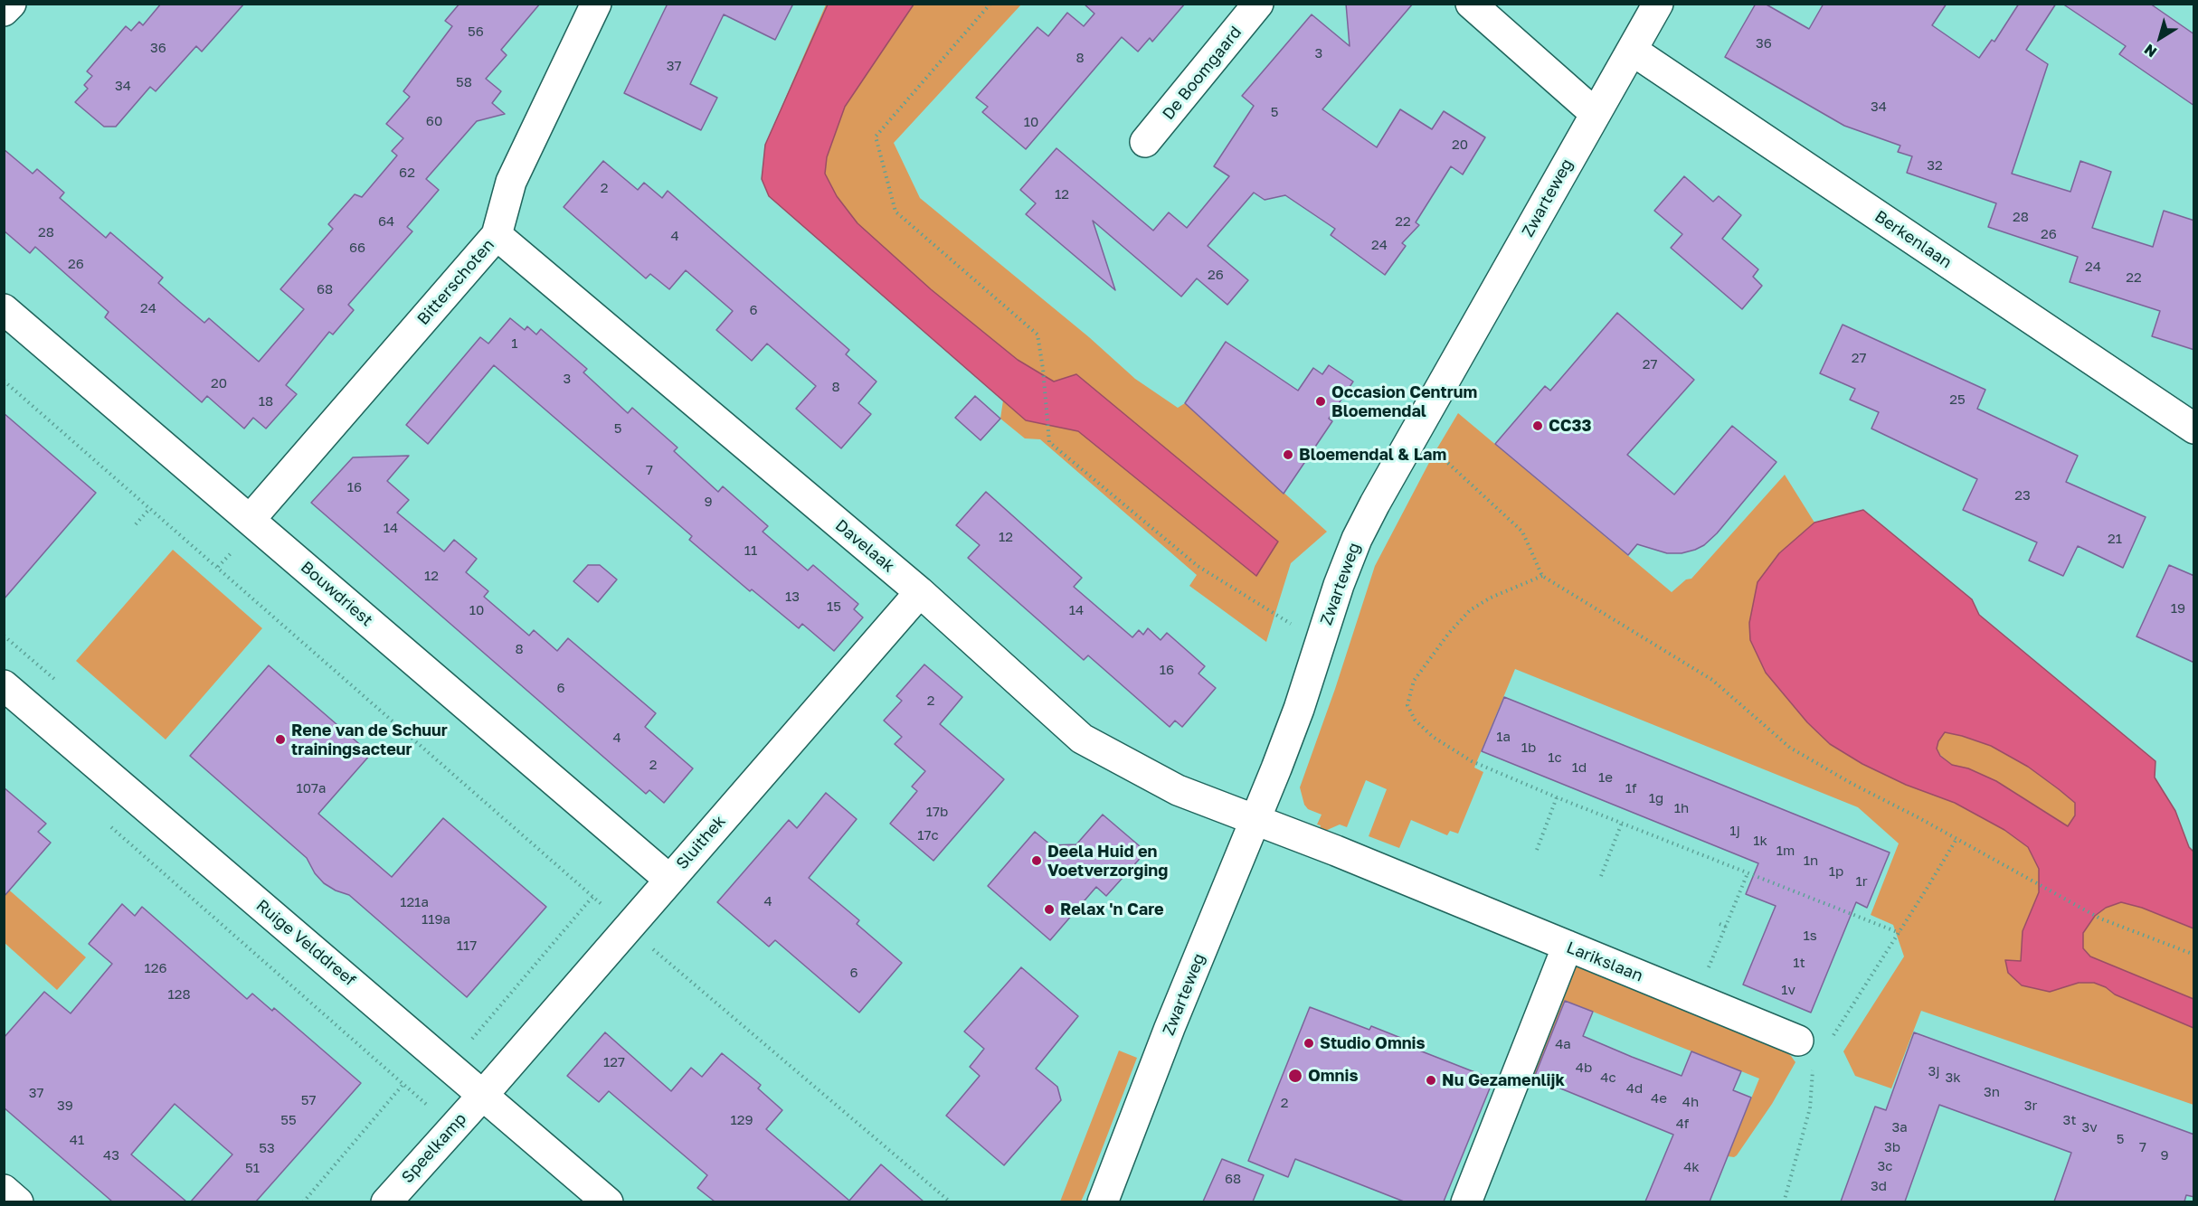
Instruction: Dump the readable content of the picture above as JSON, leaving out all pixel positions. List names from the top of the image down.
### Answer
{
  "streets": {
    "street": [
      "De Boomgaard",
      "Zwarteweg",
      "Berkenlaan",
      "Bitterschoten",
      "Davelaak",
      "Bouwdriest",
      "Sluithek",
      "Ruige Velddreef",
      "Larikslaan",
      "Speelkamp"
    ]
  },
  "crossings": [
    ["Zwarteweg", "Berkenlaan"],
    ["Zwarteweg", "Davelaak"],
    ["Zwarteweg", "Larikslaan"],
    ["Bitterschoten", "Davelaak"],
    ["Bitterschoten", "Bouwdriest"],
    ["Davelaak", "Sluithek"],
    ["Davelaak", "Larikslaan"],
    ["Bouwdriest", "Sluithek"],
    ["Sluithek", "Ruige Velddreef"],
    ["Sluithek", "Speelkamp"],
    ["Ruige Velddreef", "Speelkamp"]
  ],
  "places": [
    "Occasion Centrum Bloemendal",
    "CC33",
    "Bloemendal & Lam",
    "Rene van de Schuur trainingsacteur",
    "Deela Huid en Voetverzorging",
    "Relax 'n Care",
    "Studio Omnis",
    "Omnis",
    "Nu Gezamenlijk"
  ],
  "house_numbers": [
    "56",
    "36",
    "36",
    "3",
    "8",
    "37",
    "58",
    "34",
    "34",
    "5",
    "60",
    "10",
    "20",
    "32",
    "62",
    "2",
    "12",
    "28",
    "64",
    "22",
    "28",
    "26",
    "4",
    "24",
    "66",
    "26",
    "24",
    "26",
    "22",
    "68",
    "24",
    "6",
    "1",
    "27",
    "27",
    "3",
    "20",
    "8",
    "25",
    "18",
    "5",
    "7",
    "16",
    "23",
    "9",
    "14",
    "12",
    "21",
    "11",
    "12",
    "13",
    "15",
    "19",
    "10",
    "14",
    "8",
    "16",
    "6",
    "2",
    "1a",
    "4",
    "1b",
    "1c",
    "2",
    "1d",
    "1e",
    "107a",
    "1f",
    "1g",
    "1h",
    "17b",
    "1j",
    "17c",
    "1k",
    "1m",
    "1n",
    "1p",
    "1r",
    "4",
    "121a",
    "119a",
    "1s",
    "117",
    "1t",
    "126",
    "6",
    "1v",
    "128",
    "4a",
    "127",
    "4b",
    "3j",
    "4c",
    "3k",
    "4d",
    "3n",
    "37",
    "4e",
    "57",
    "4h",
    "2",
    "39",
    "3r",
    "55",
    "129",
    "3t",
    "4f",
    "3a",
    "3v",
    "5",
    "41",
    "3b",
    "7",
    "53",
    "43",
    "9",
    "3c",
    "4k",
    "51",
    "68",
    "3d"
  ],
  "north": "bottom left"
}
